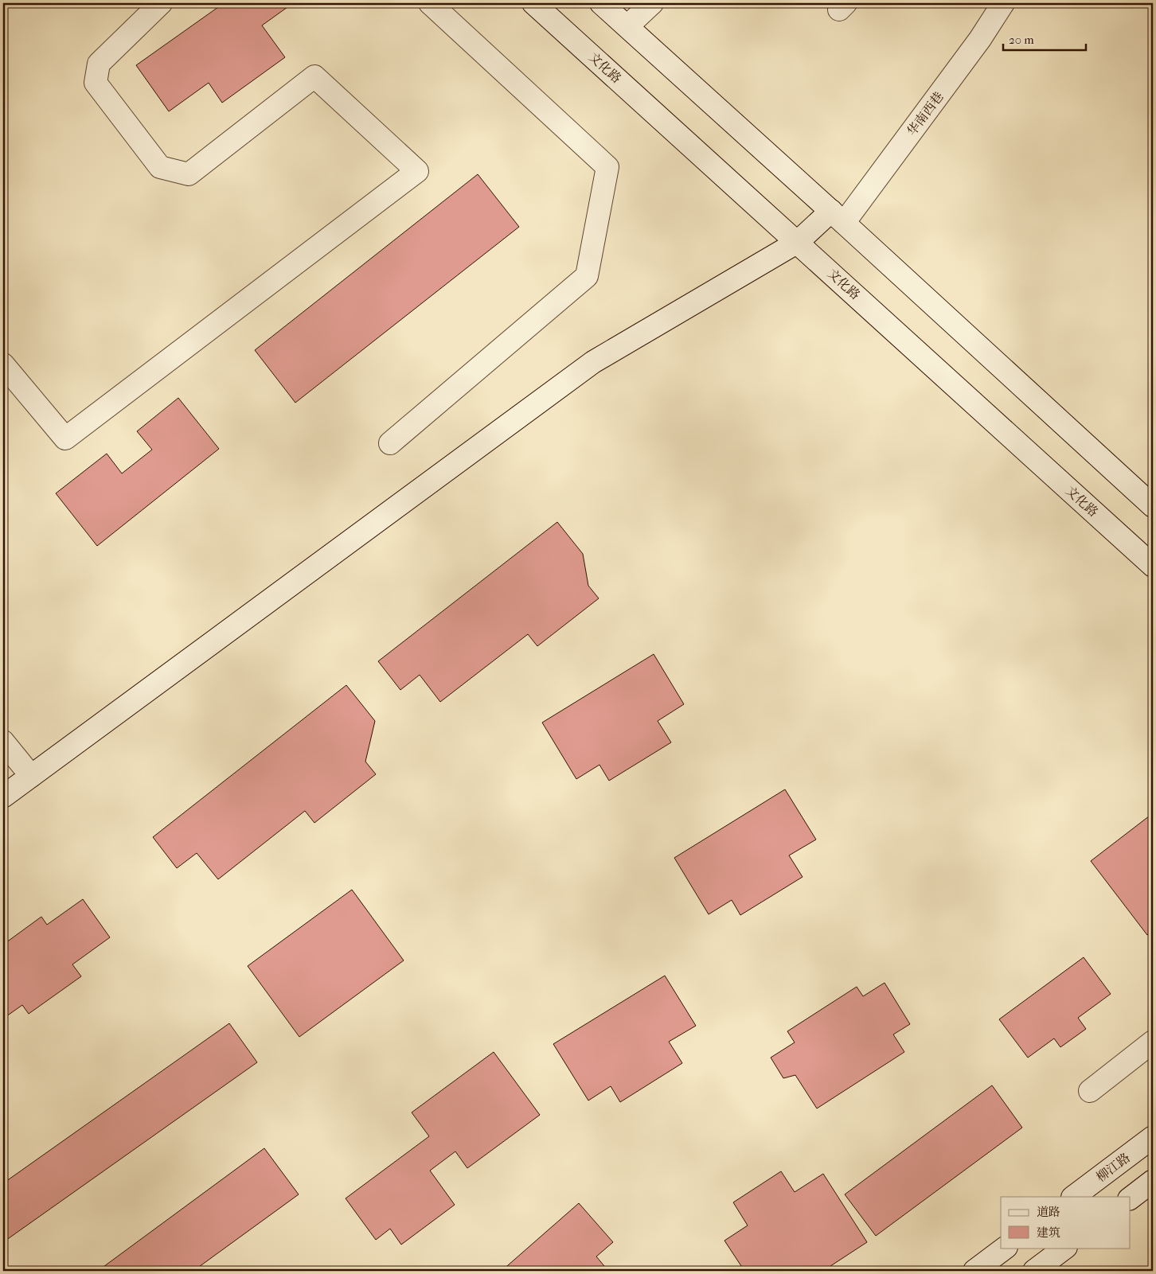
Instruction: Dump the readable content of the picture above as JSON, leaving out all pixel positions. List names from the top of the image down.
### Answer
{
  "streets": {
    "street": ["文化路", "华南西巷", "柳江路"]
  },
  "crossings": [
    ["文化路", "华南西巷"]
  ],
  "legend": ["道路", "建筑"],
  "scale_bar": "20 m"
}
